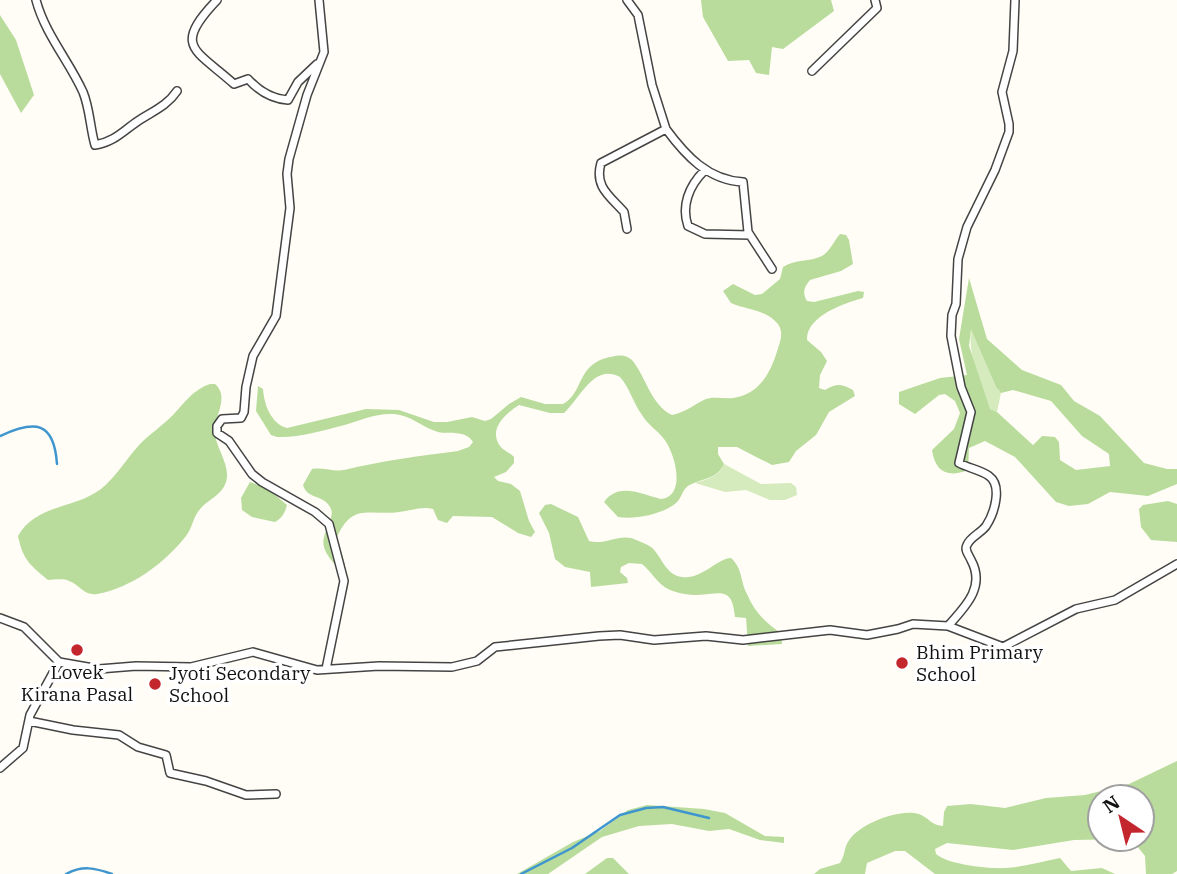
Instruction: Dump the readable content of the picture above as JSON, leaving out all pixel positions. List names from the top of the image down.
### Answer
{
  "places": ["Lovek Kirana Pasal", "Bhim Primary School", "Jyoti Secondary School"],
  "north": "top left"
}
